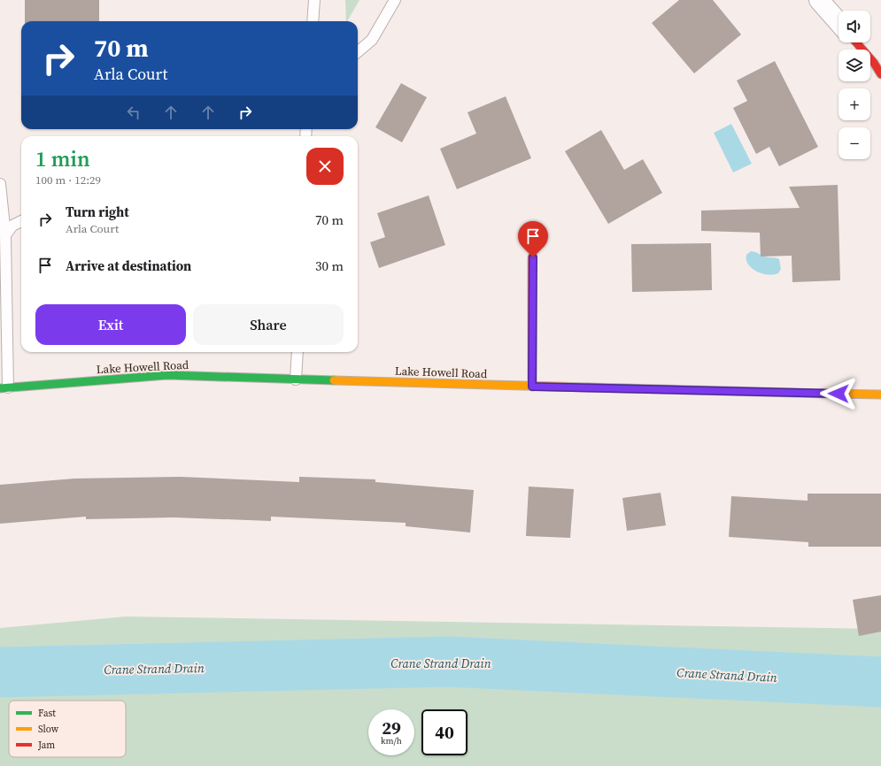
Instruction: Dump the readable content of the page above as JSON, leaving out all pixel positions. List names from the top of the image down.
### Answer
{
  "streets": {
    "street": ["Lake Howell Road"]
  },
  "water": ["Crane Strand Drain"],
  "legend": ["Fast", "Slow", "Jam"],
  "page": {
    "map_buttons": ["+", "−"],
    "turn": ["70 m", "Arla Court"],
    "heading": ["1 min", "100 m · 12:29"],
    "list": [
      {
        "name": "Turn right",
        "note": "Arla Court",
        "value": "70 m"
      },
      {
        "name": "Arrive at destination",
        "value": "30 m"
      }
    ],
    "buttons": ["Exit", "Share"],
    "speed": "29 km/h",
    "limit": "40"
  }
}
